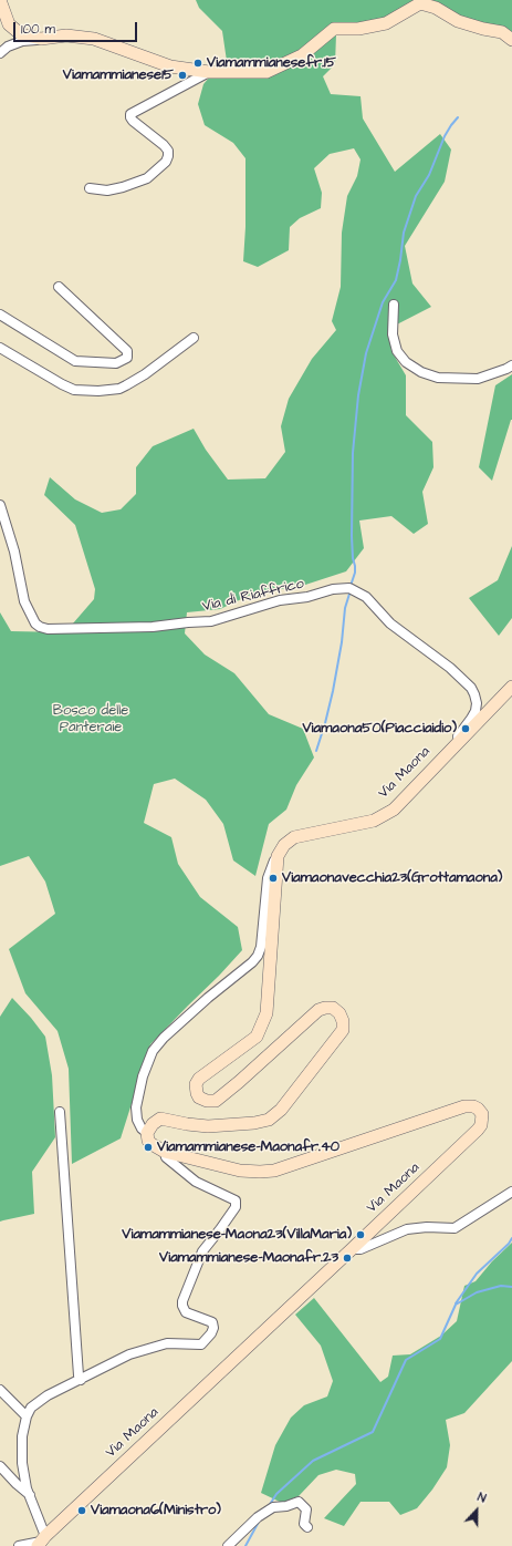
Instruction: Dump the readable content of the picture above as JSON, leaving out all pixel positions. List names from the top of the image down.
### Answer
{
  "streets": {
    "main road": ["Via Maona"],
    "street": ["Via di Riaffrico"]
  },
  "crossings": [
    ["Via di Riaffrico", "Via Maona"]
  ],
  "parks": ["Bosco delle Panteraie"],
  "places": [
    "Viamammianesefr.15",
    "Viamammianese15",
    "Viamaona50(Piacciaidio)",
    "Viamaonavecchia23(Grottamaona)",
    "Viamammianese-Maonafr.40",
    "Viamammianese-Maona23(VillaMaria)",
    "Viamammianese-Maonafr.23",
    "Viamaona6(Ministro)"
  ],
  "scale_bar": "100 m",
  "north": "top"
}
